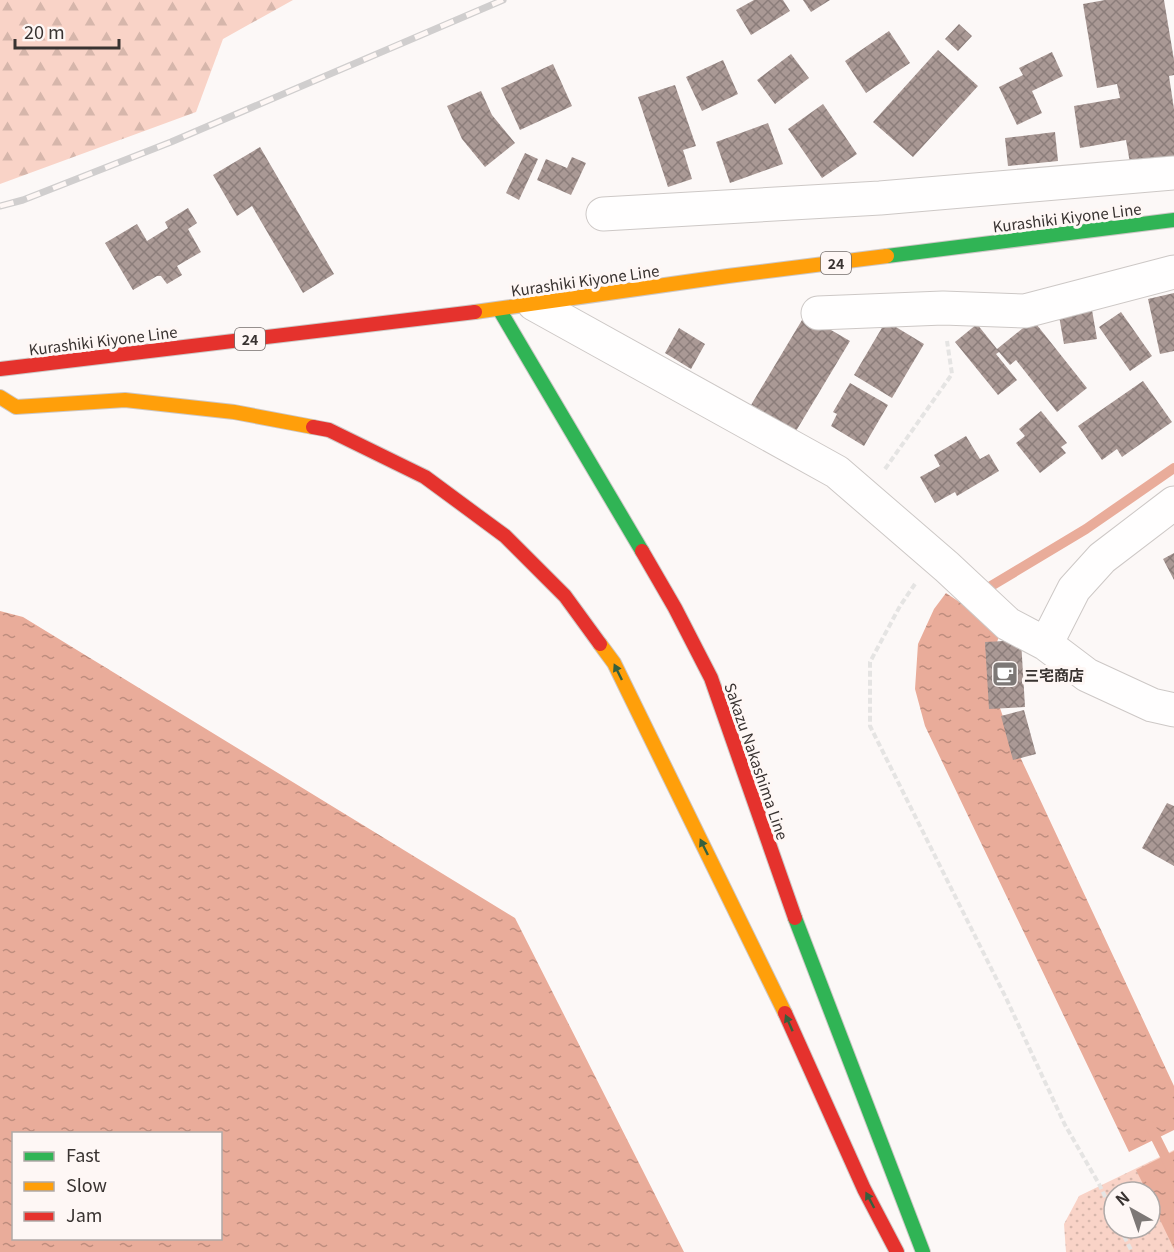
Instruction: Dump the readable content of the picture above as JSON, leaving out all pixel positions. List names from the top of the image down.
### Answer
{
  "streets": {
    "main road": ["Kurashiki Kiyone Line", "24", "Sakazu Nakashima Line"]
  },
  "crossings": [
    ["Kurashiki Kiyone Line", "Sakazu Nakashima Line"]
  ],
  "places": {
    "cafe": ["三宅商店"]
  },
  "legend": ["Fast", "Slow", "Jam"],
  "scale_bar": "20 m",
  "north": "top left"
}
